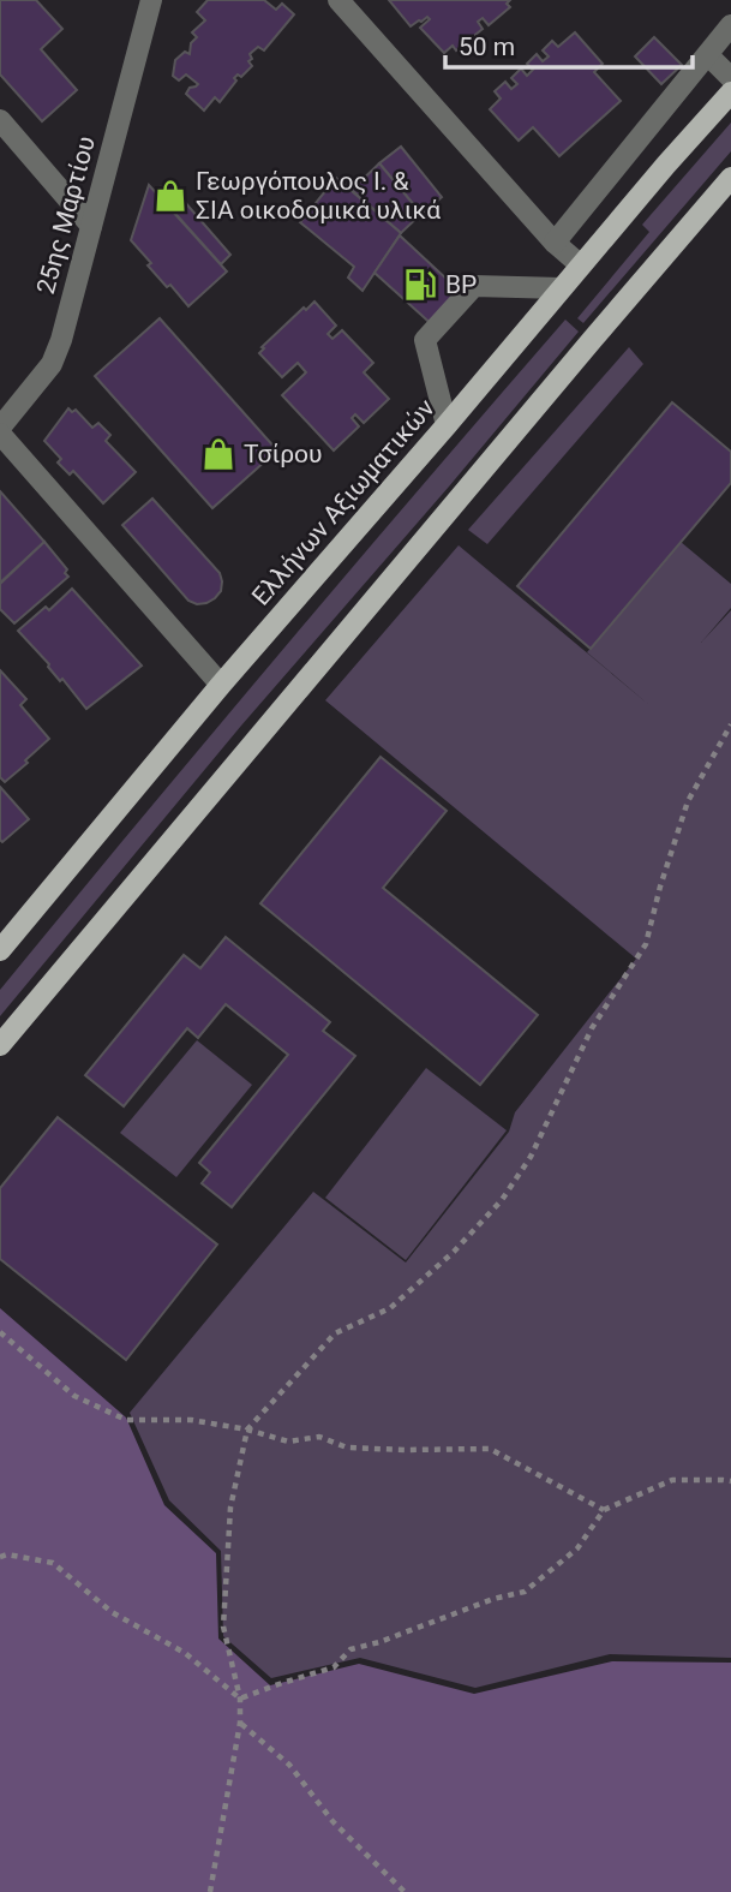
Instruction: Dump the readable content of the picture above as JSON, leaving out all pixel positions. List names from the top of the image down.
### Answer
{
  "streets": {
    "main road": ["Ελλήνων Αξιωματικών"],
    "street": ["25ης Μαρτίου"]
  },
  "places": {
    "shop": ["Γεωργόπουλος Ι. & ΣΙΑ οικοδομικά υλικά", "Τσίρου"],
    "fuel station": ["BP"]
  },
  "scale_bar": "50 m"
}
